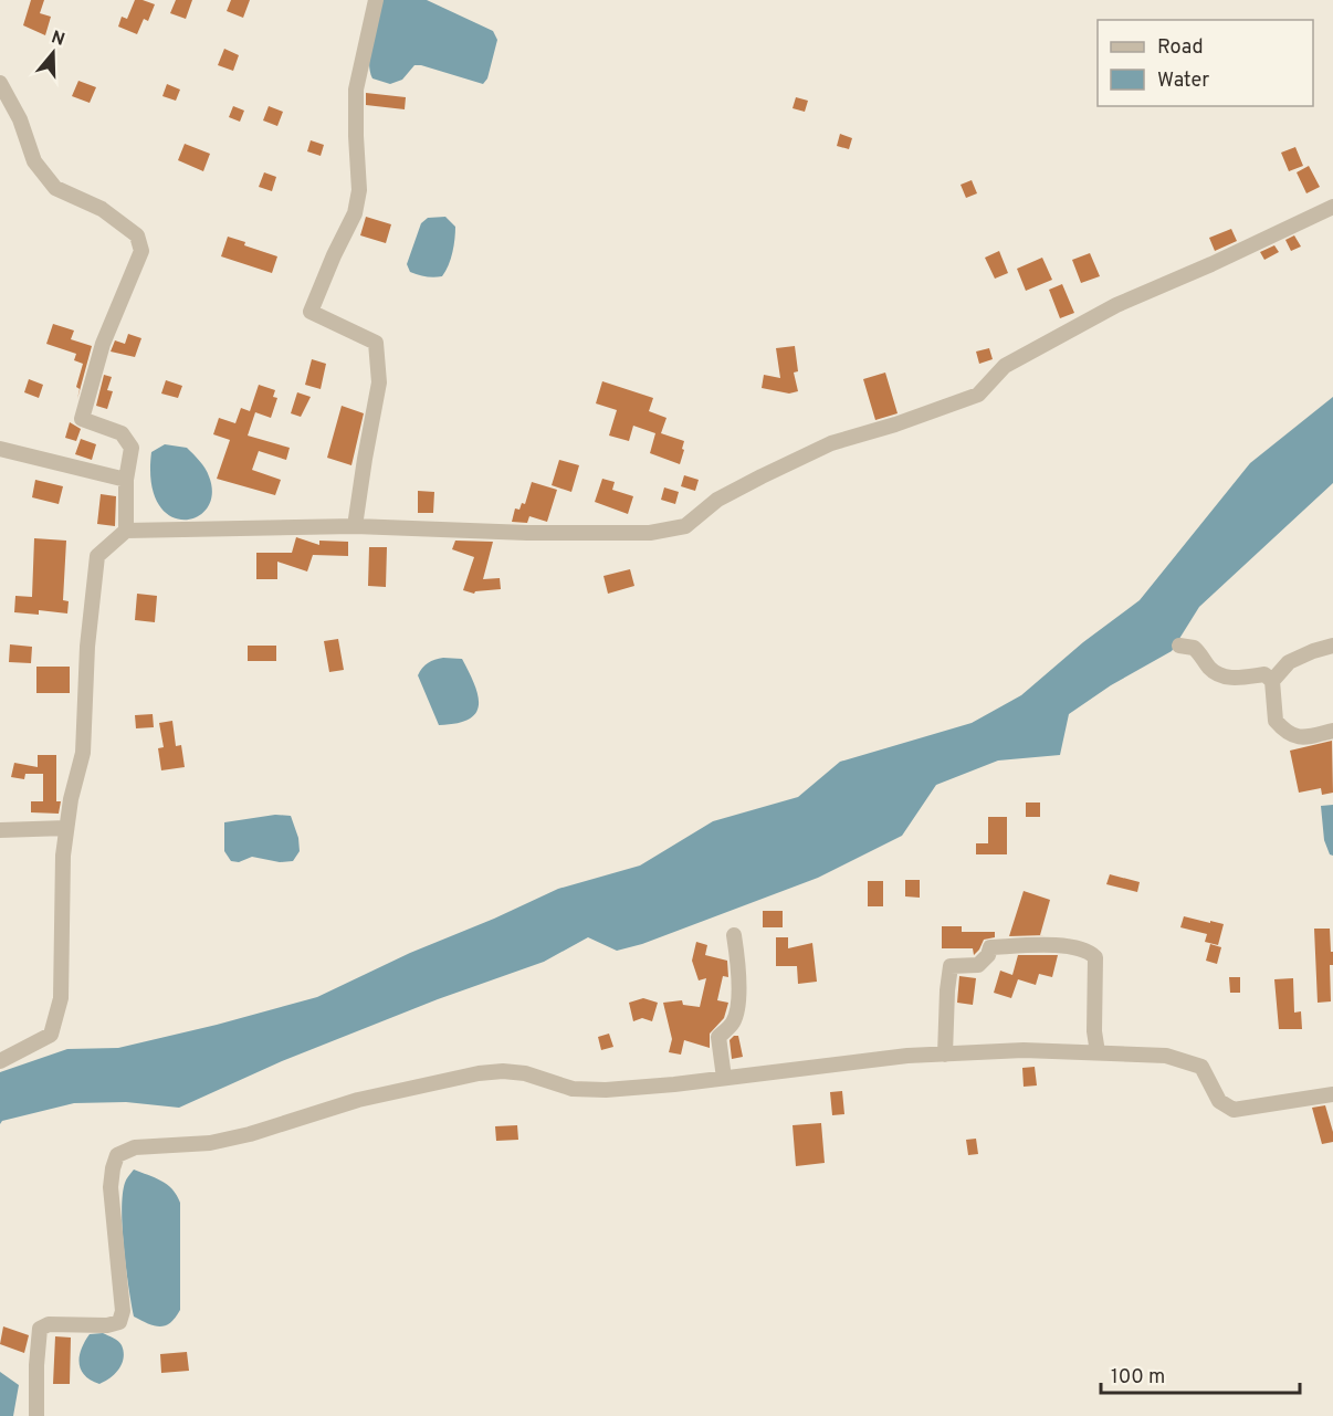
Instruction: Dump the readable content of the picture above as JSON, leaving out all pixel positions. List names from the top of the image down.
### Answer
{
  "legend": ["Road", "Water"],
  "scale_bar": "100 m",
  "north": "top"
}
